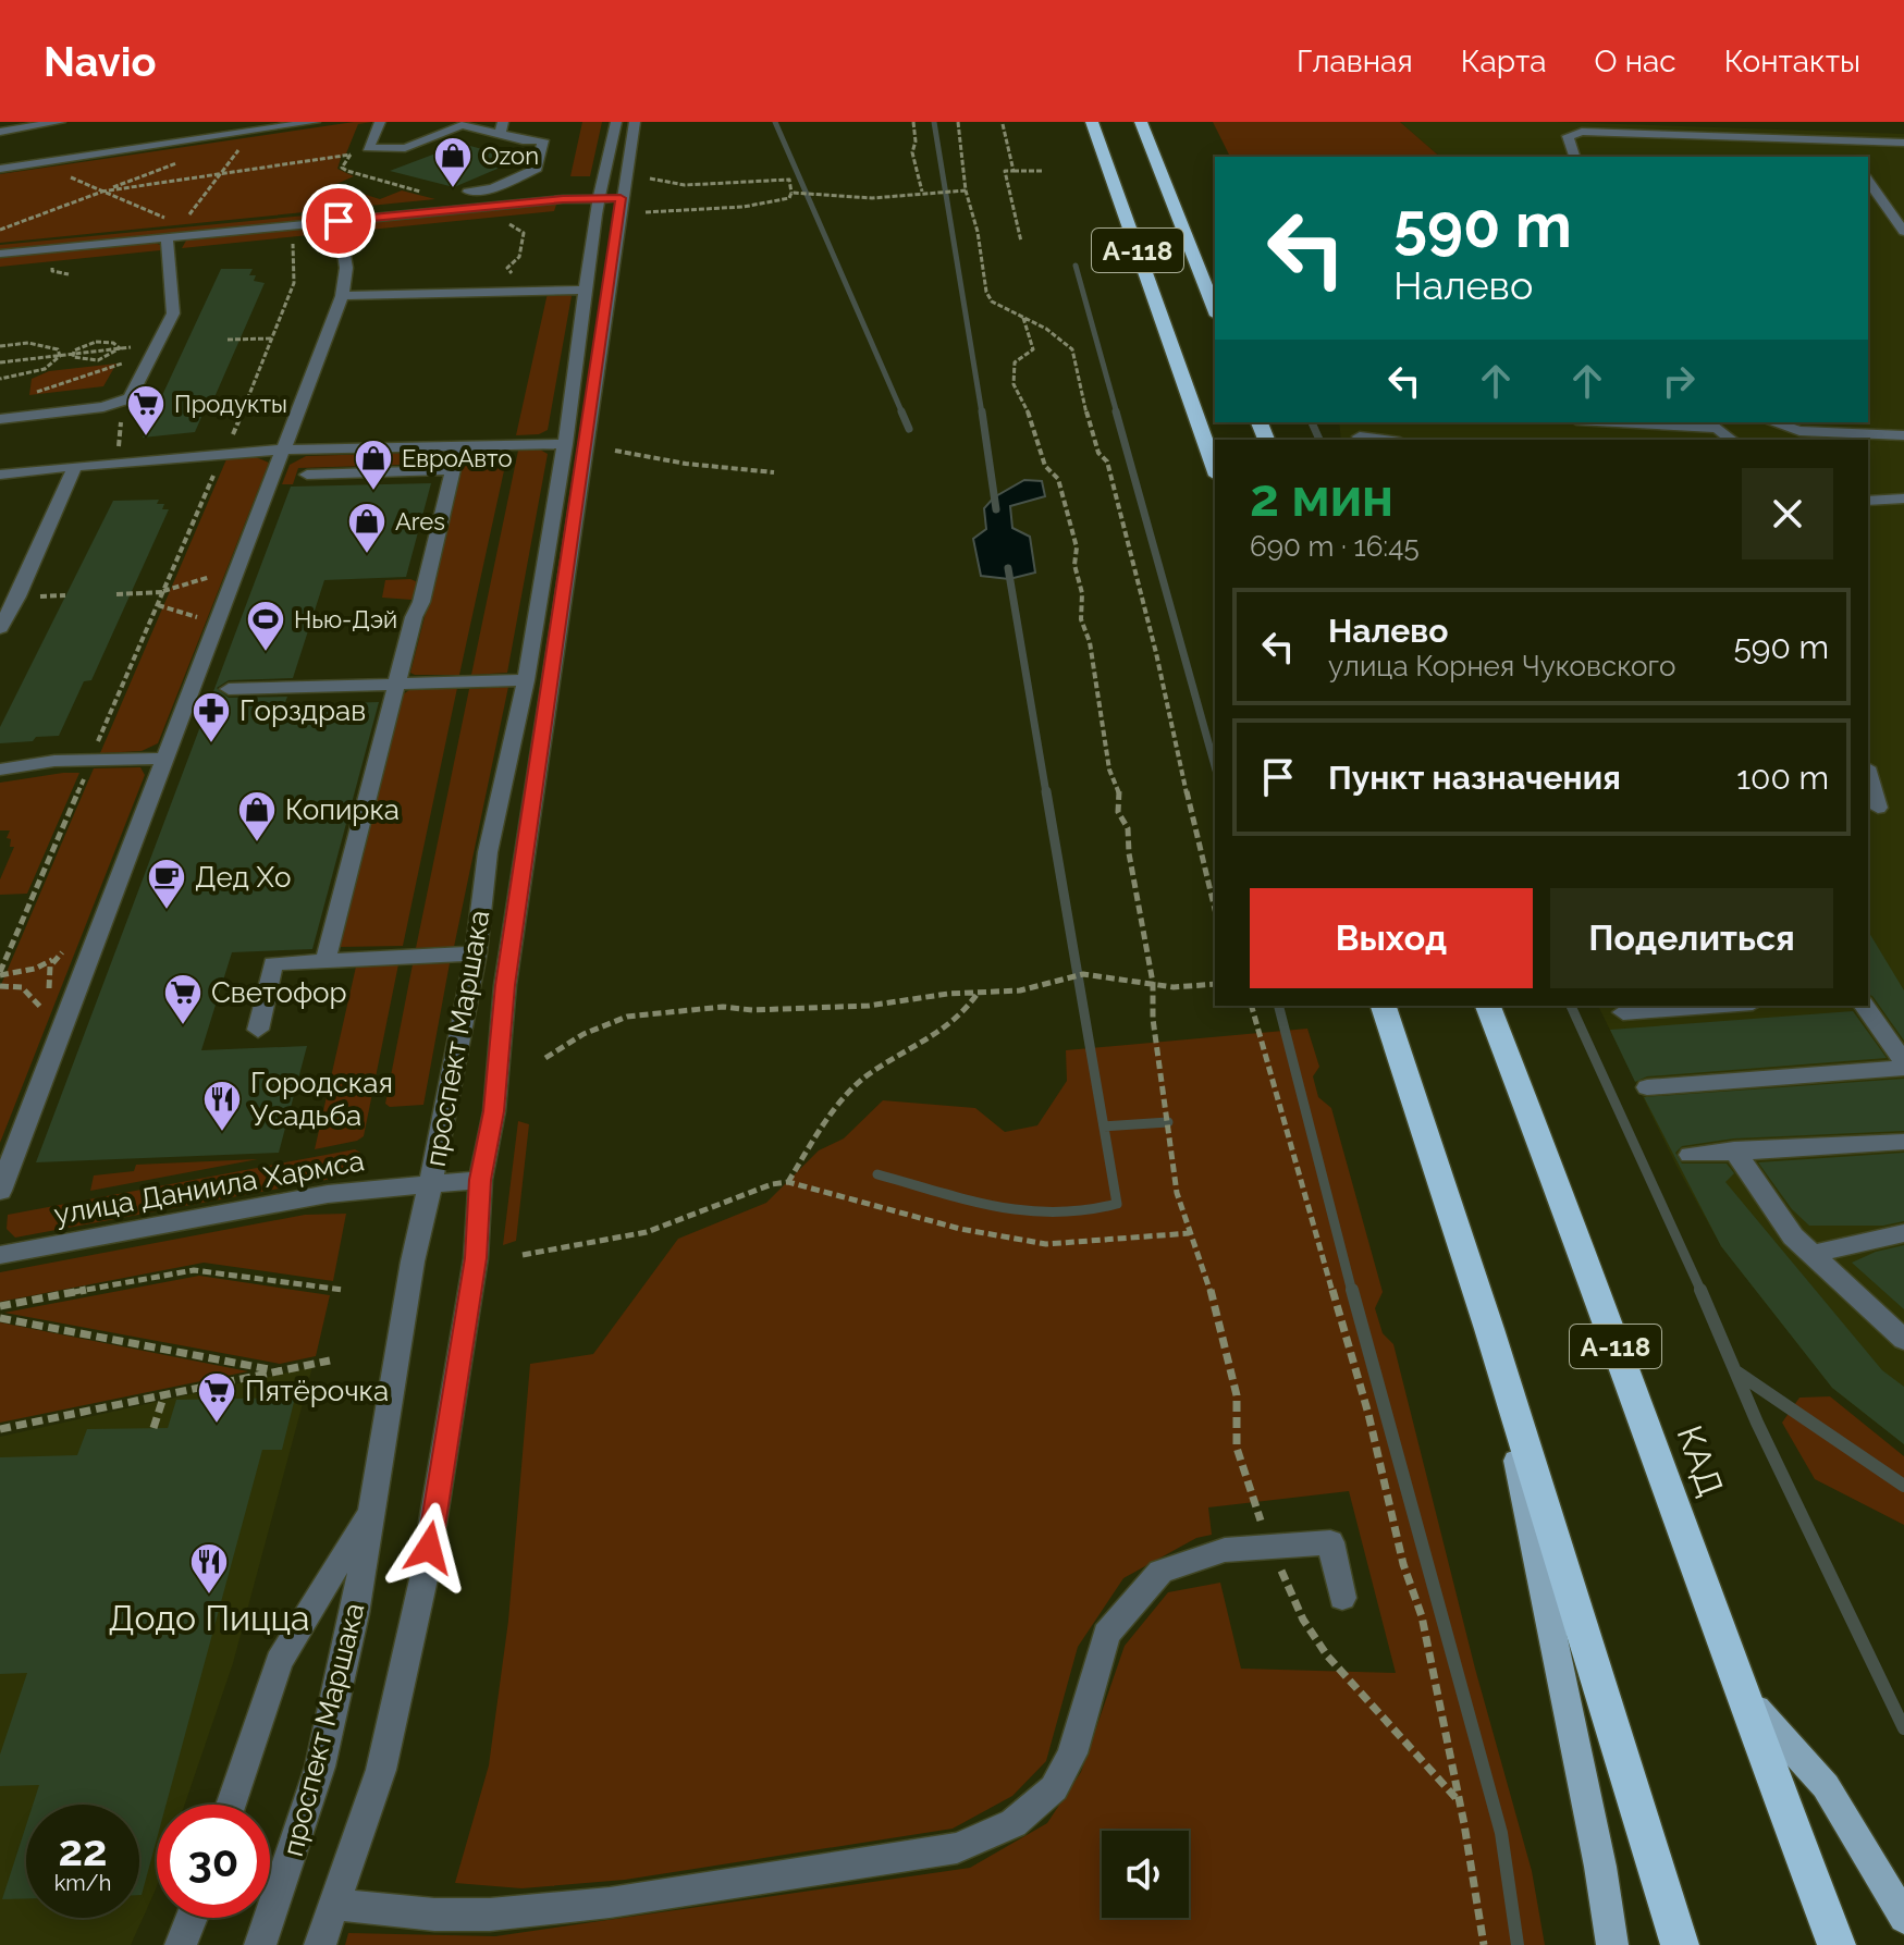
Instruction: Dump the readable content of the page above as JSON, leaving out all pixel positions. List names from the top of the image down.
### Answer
{
  "streets": {
    "highway": ["А-118", "КАД"],
    "street": ["проспект Маршака", "улица Даниила Хармса"]
  },
  "crossings": [
    ["проспект Маршака", "улица Даниила Хармса"]
  ],
  "places": {
    "shop": [
      "Ozon",
      "ЕвроАвто",
      "Ares",
      "Копирка"
    ],
    "supermarket": ["Продукты", "Светофор", "Пятёрочка"],
    "sports": ["Нью-Дэй"],
    "pharmacy": ["Горздрав"],
    "cafe": ["Дед Хо"],
    "restaurant": ["Городская Усадьба", "Додо Пицца"]
  },
  "page": {
    "header": "Navio",
    "nav": [
      "Главная",
      "Карта",
      "О нас",
      "Контакты"
    ],
    "turn": ["590 m", "Налево"],
    "heading": ["2 мин", "690 m · 16:45"],
    "list": [
      {
        "name": "Налево",
        "note": "улица Корнея Чуковского",
        "value": "590 m"
      },
      {
        "name": "Пункт назначения",
        "value": "100 m"
      }
    ],
    "buttons": ["Выход", "Поделиться"],
    "speed": "22 km/h",
    "limit": "30"
  }
}
